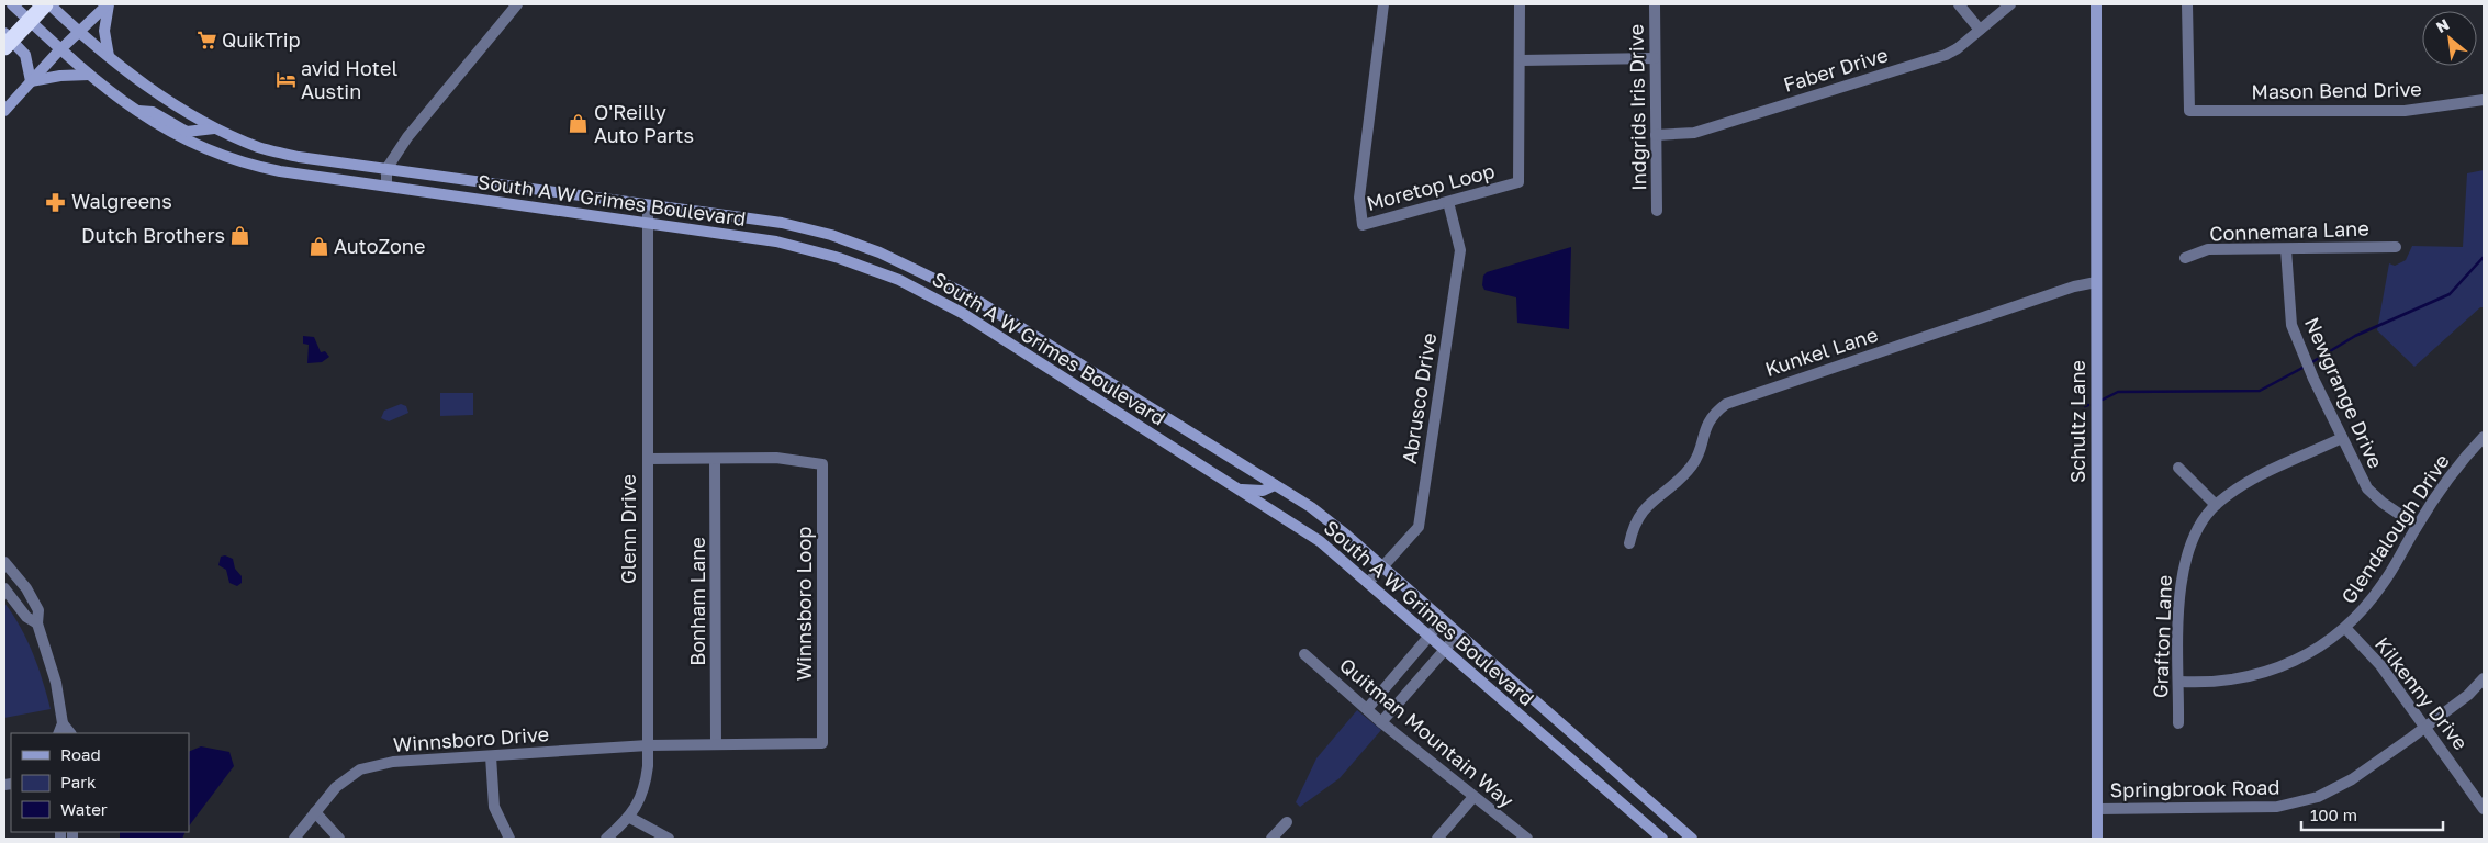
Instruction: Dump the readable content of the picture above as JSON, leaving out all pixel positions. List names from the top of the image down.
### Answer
{
  "streets": {
    "main road": ["South A W Grimes Boulevard", "Schultz Lane"],
    "street": [
      "Faber Drive",
      "Mason Bend Drive",
      "Indgrids Iris Drive",
      "Moretop Loop",
      "Connemara Lane",
      "Kunkel Lane",
      "Newgrange Drive",
      "Abrusco Drive",
      "Glenn Drive",
      "Glendalough Drive",
      "Bonham Lane",
      "Winnsboro Loop",
      "Grafton Lane",
      "Kilkenny Drive",
      "Quitman Mountain Way",
      "Winnsboro Drive",
      "Springbrook Road"
    ]
  },
  "crossings": [
    ["Faber Drive", "Indgrids Iris Drive"],
    ["Moretop Loop", "Abrusco Drive"],
    ["South A W Grimes Boulevard", "Abrusco Drive"],
    ["South A W Grimes Boulevard", "Glenn Drive"],
    ["Connemara Lane", "Newgrange Drive"],
    ["Kunkel Lane", "Schultz Lane"],
    ["Newgrange Drive", "Glendalough Drive"],
    ["Newgrange Drive", "Grafton Lane"],
    ["Schultz Lane", "Springbrook Road"],
    ["Glenn Drive", "Winnsboro Loop"],
    ["Glenn Drive", "Winnsboro Drive"],
    ["Glendalough Drive", "Grafton Lane"],
    ["Glendalough Drive", "Kilkenny Drive"],
    ["Bonham Lane", "Winnsboro Loop"],
    ["Winnsboro Loop", "Winnsboro Drive"],
    ["Kilkenny Drive", "Springbrook Road"]
  ],
  "places": {
    "supermarket": ["QuikTrip"],
    "hotel": ["avid Hotel Austin"],
    "shop": ["O'Reilly Auto Parts", "Dutch Brothers", "AutoZone"],
    "pharmacy": ["Walgreens"]
  },
  "legend": ["Road", "Park", "Water"],
  "scale_bar": "100 m",
  "north": "top left"
}
